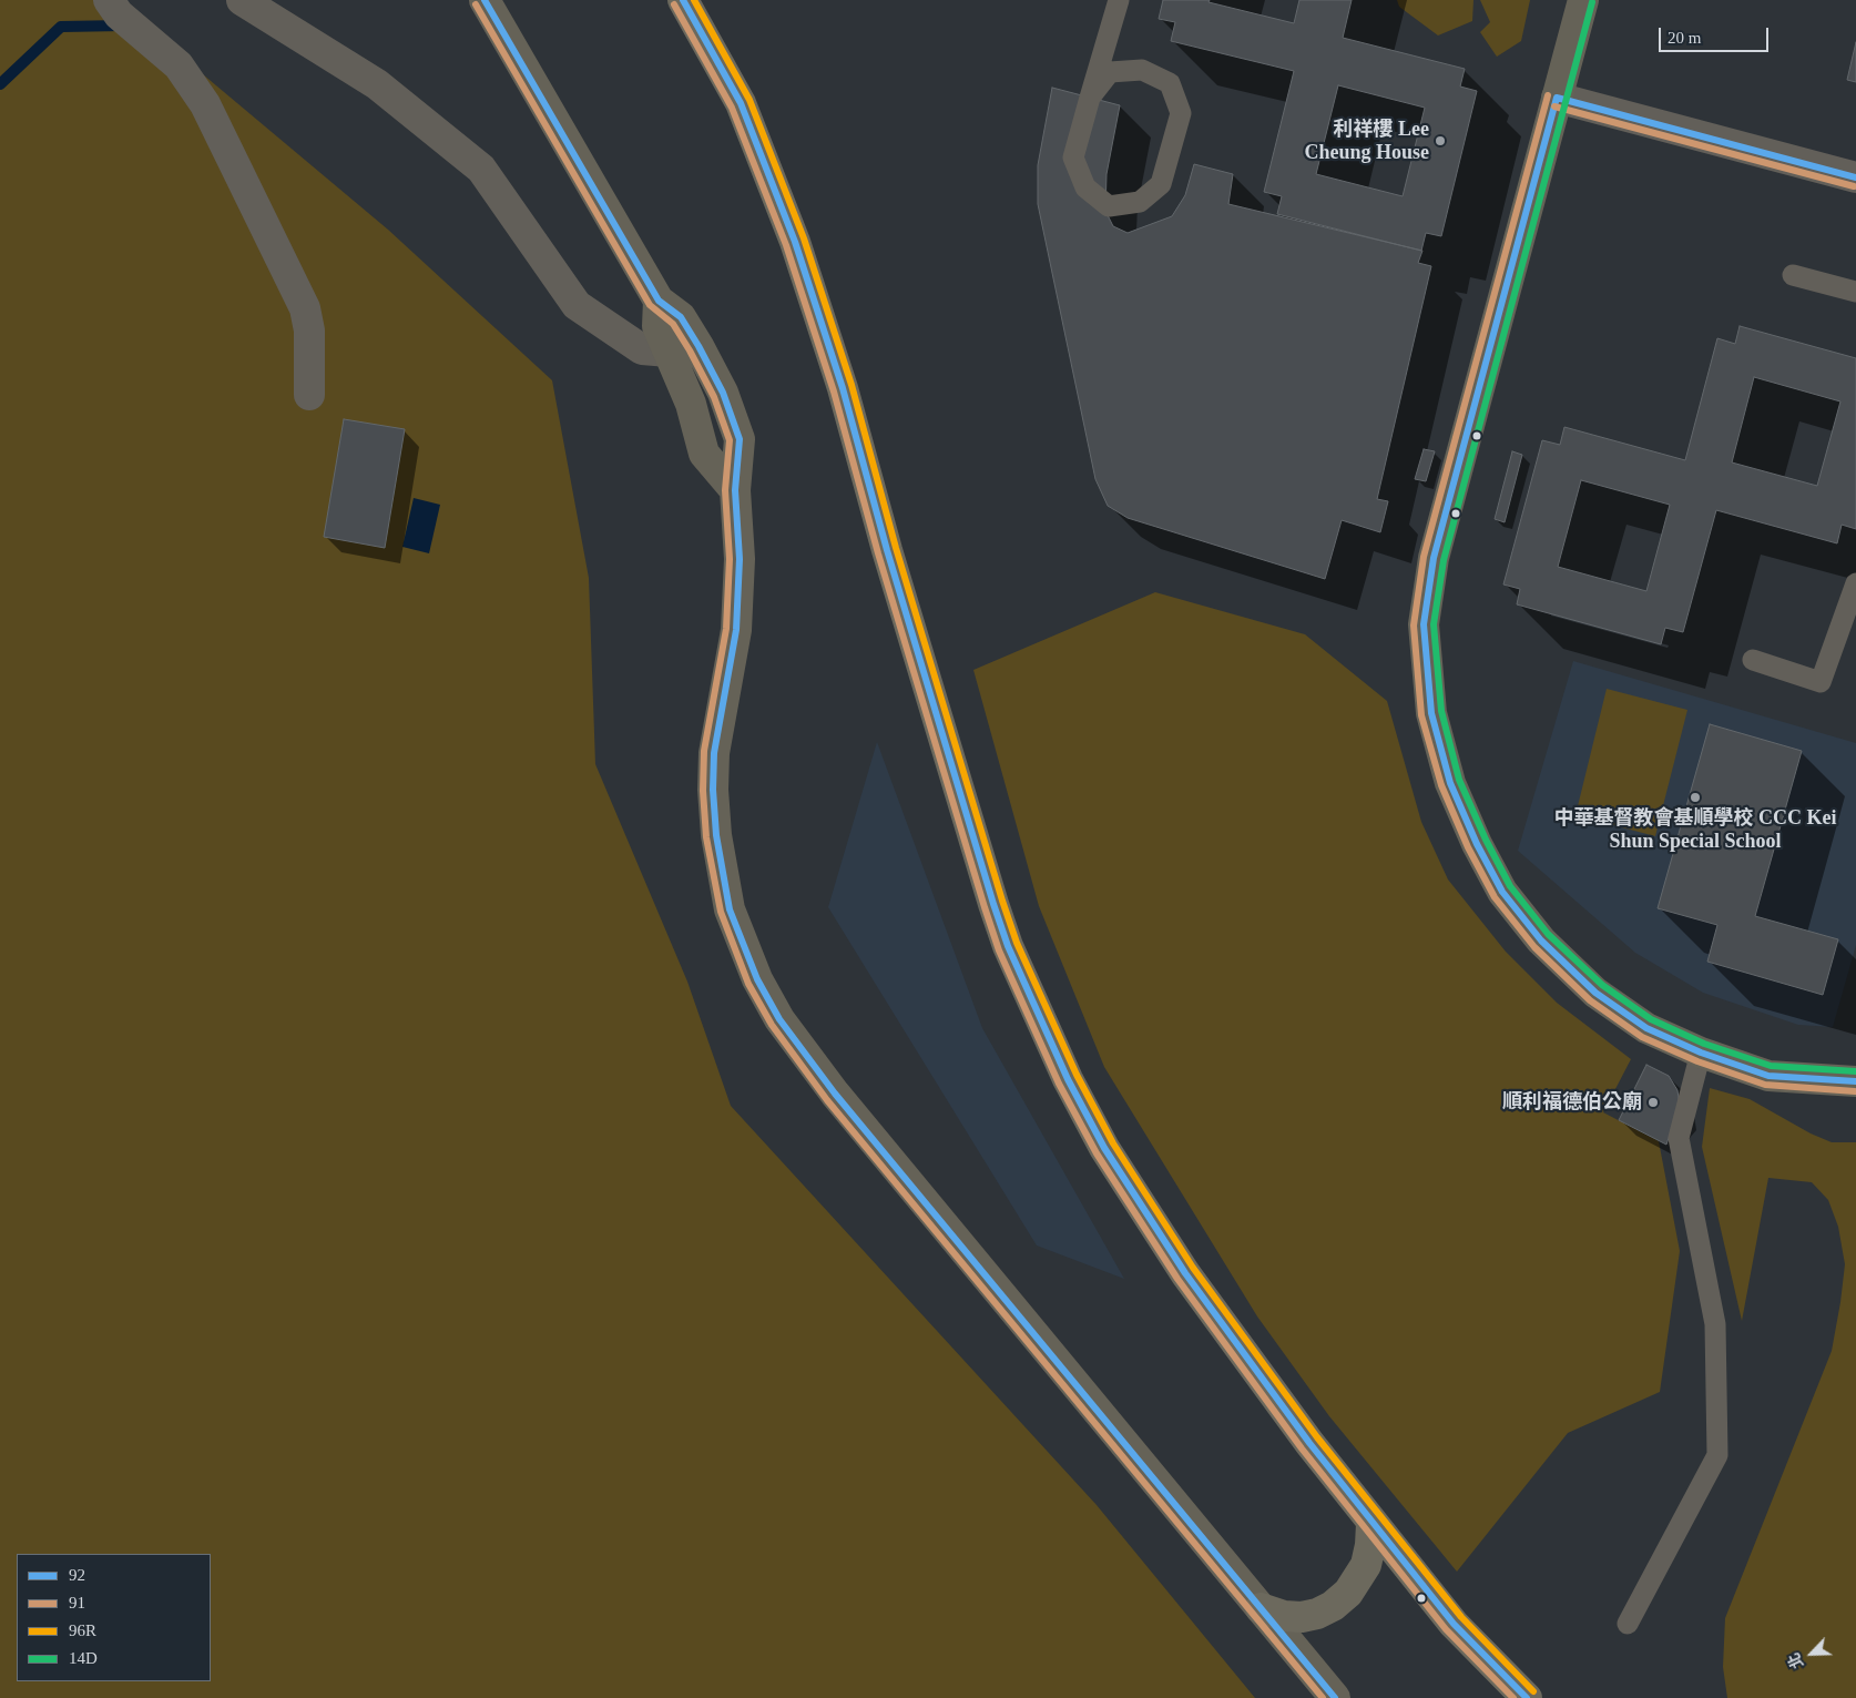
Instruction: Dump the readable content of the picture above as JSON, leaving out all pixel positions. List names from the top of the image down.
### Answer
{
  "places": ["利祥樓 Lee Cheung House", "中華基督教會基順學校 CCC Kei Shun Special School", "順利福德伯公廟"],
  "lines": [
    "transit line 92",
    "transit line 96R",
    "transit line 14D",
    "transit line 91"
  ],
  "legend": [
    "92",
    "91",
    "96R",
    "14D"
  ],
  "scale_bar": "20 m",
  "north": "bottom left"
}
